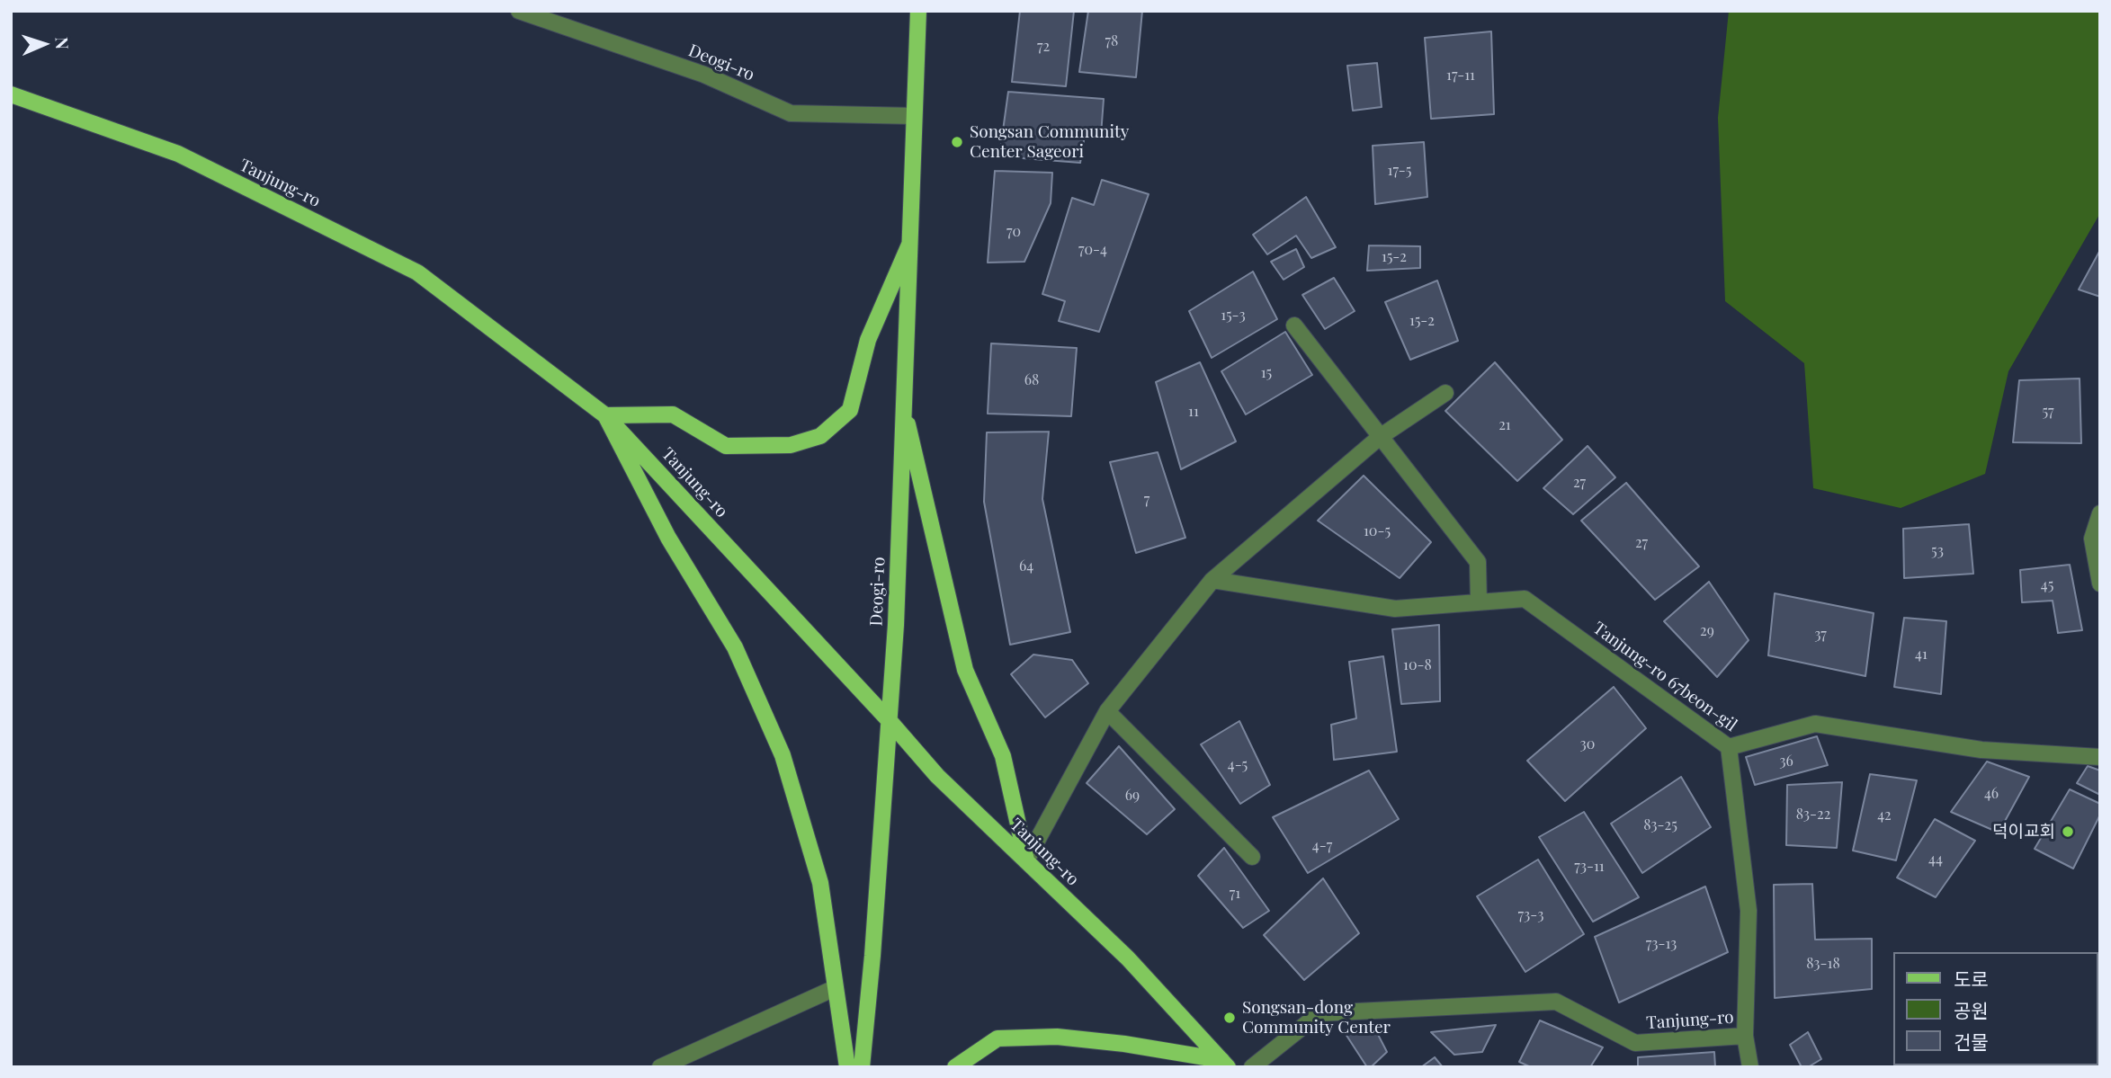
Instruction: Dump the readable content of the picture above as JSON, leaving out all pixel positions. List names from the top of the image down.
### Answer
{
  "streets": {
    "main road": ["Deogi-ro", "Tanjung-ro"],
    "street": ["Tanjung-ro 67beon-gil"]
  },
  "crossings": [
    ["Deogi-ro", "Tanjung-ro"],
    ["Tanjung-ro", "Tanjung-ro 67beon-gil"]
  ],
  "places": ["Songsan Community Center Sageori", "덕이교회", "Songsan-dong Community Center"],
  "house_numbers": [
    "78",
    "72",
    "17-11",
    "17-5",
    "70",
    "70-4",
    "15-2",
    "15-3",
    "15-2",
    "15",
    "68",
    "11",
    "57",
    "21",
    "27",
    "7",
    "10-5",
    "27",
    "53",
    "64",
    "45",
    "29",
    "37",
    "41",
    "10-8",
    "30",
    "36",
    "4-5",
    "46",
    "69",
    "83-22",
    "42",
    "83-25",
    "4-7",
    "44",
    "73-11",
    "71",
    "73-3",
    "73-13",
    "83-18"
  ],
  "legend": ["도로", "공원", "건물"],
  "north": "right"
}
